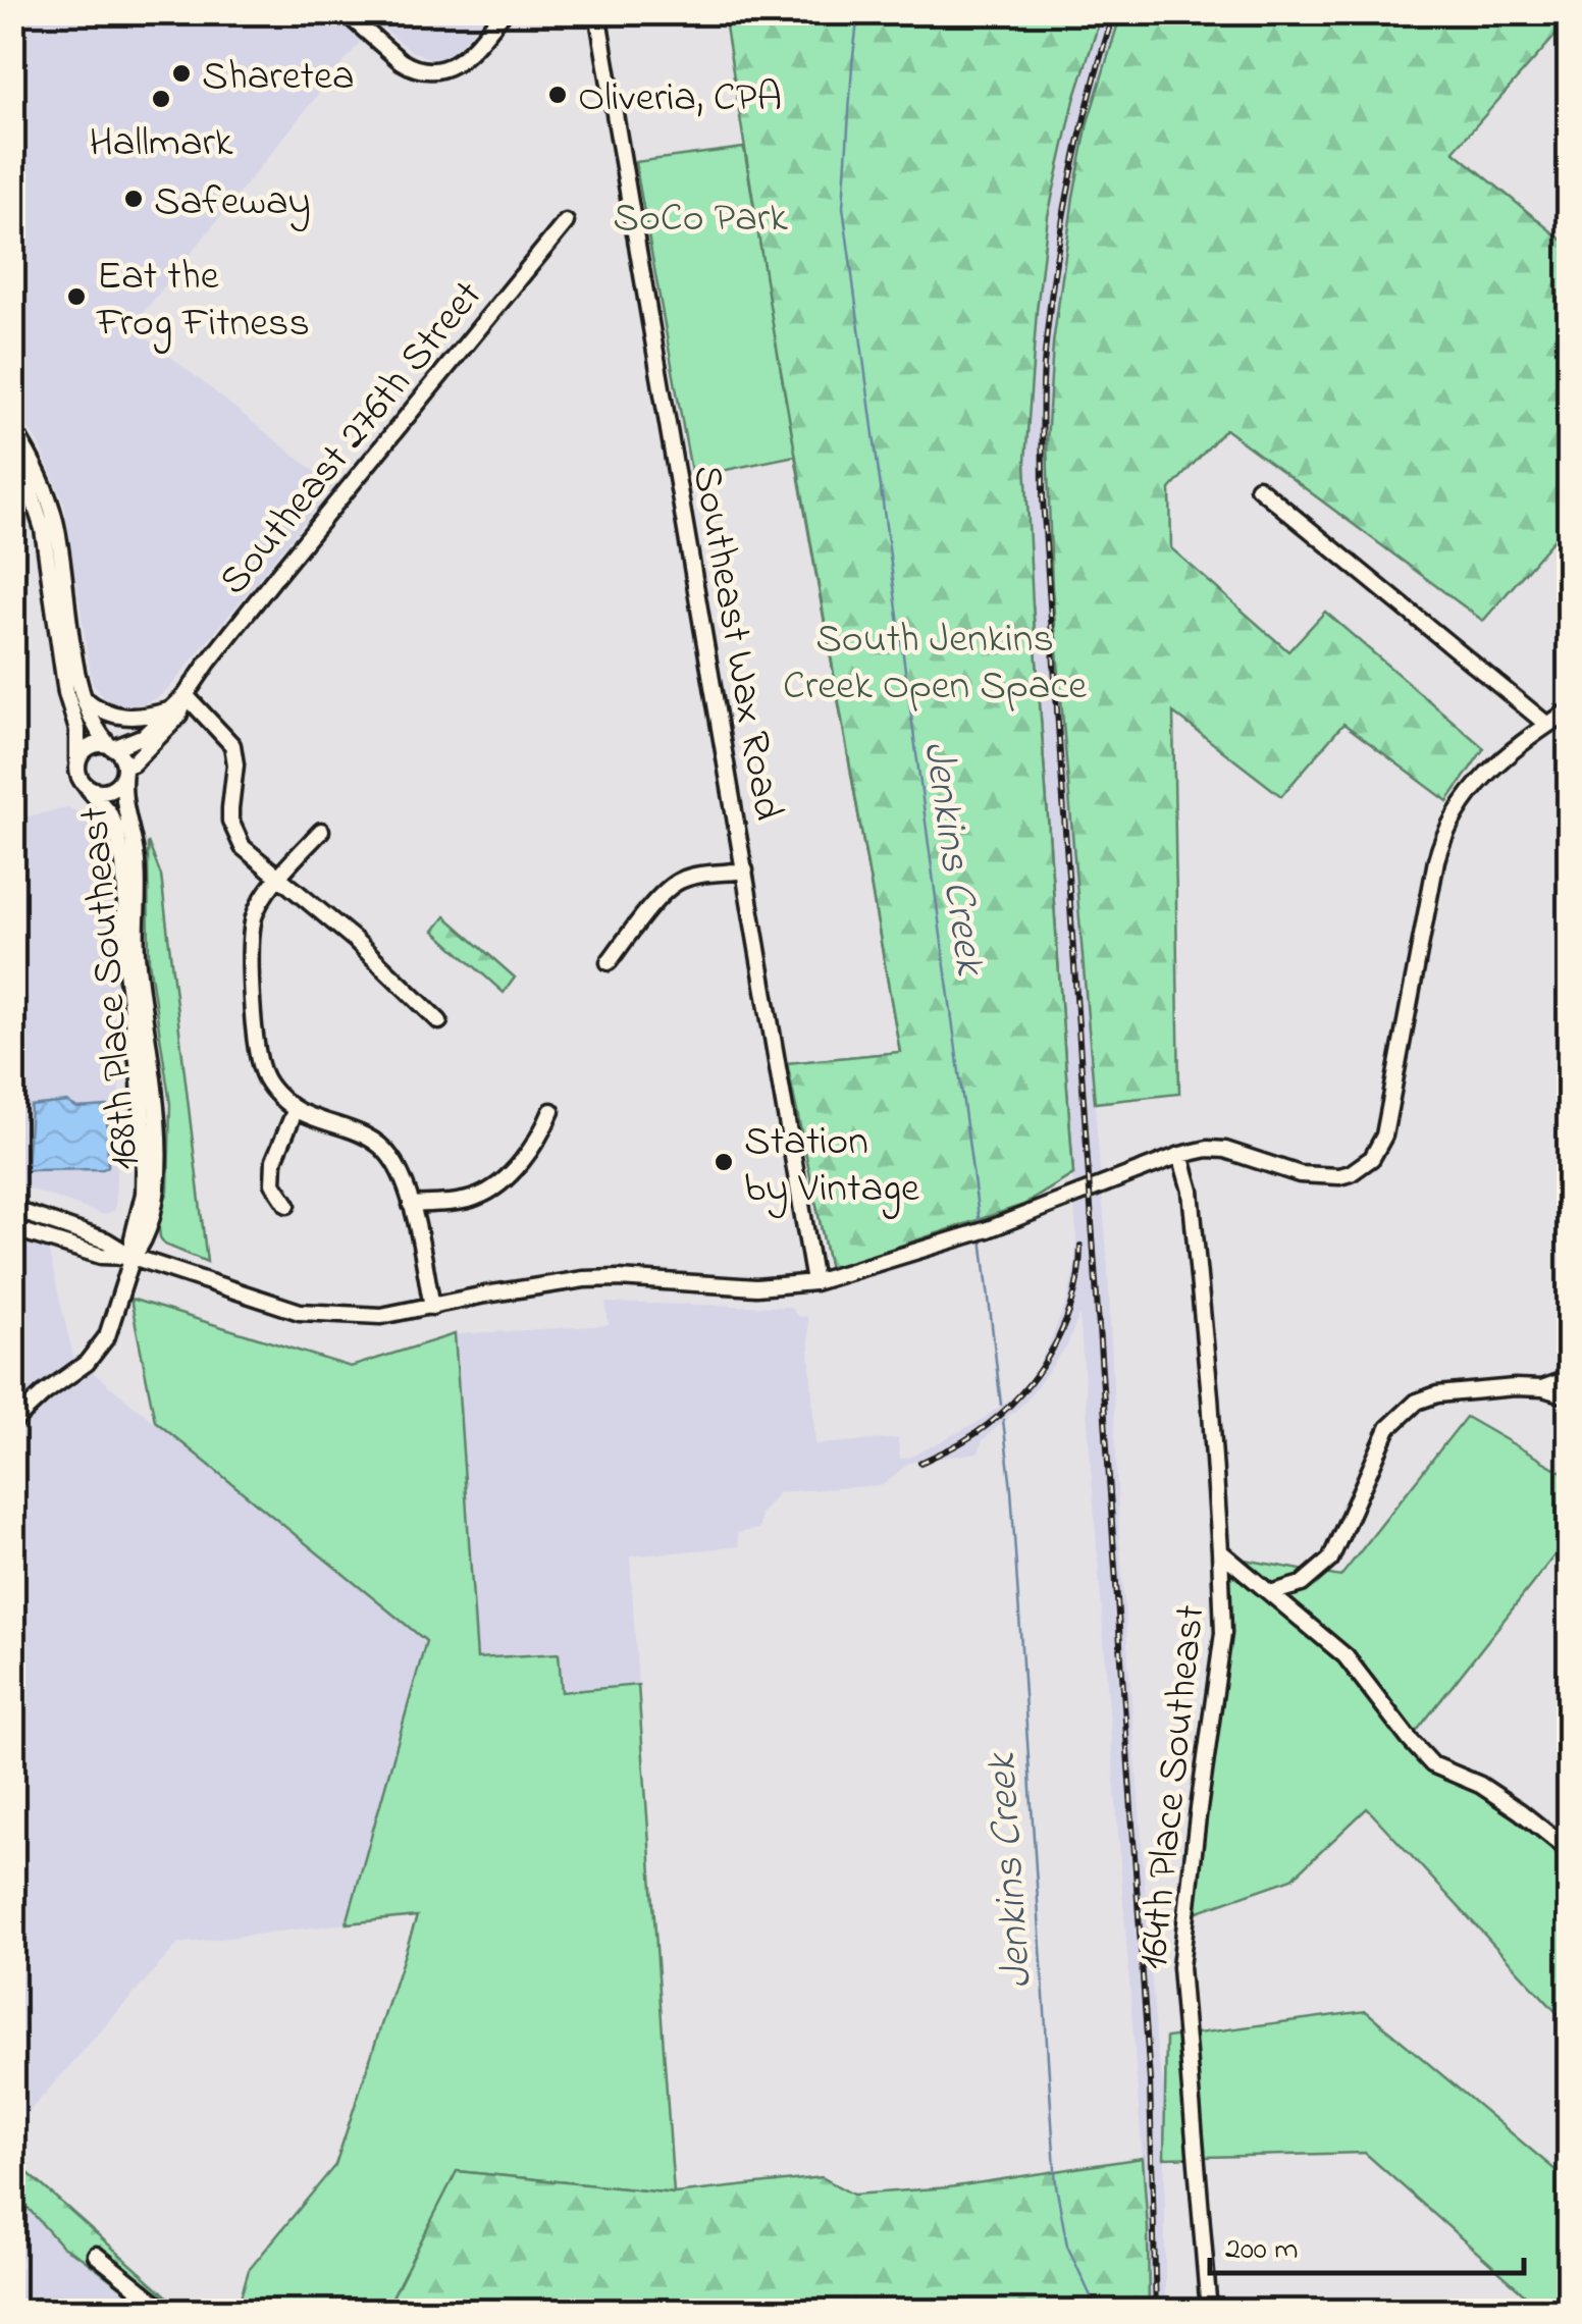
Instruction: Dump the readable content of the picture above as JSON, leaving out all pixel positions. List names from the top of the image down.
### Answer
{
  "streets": {
    "street": [
      "Southeast 276th Street",
      "Southeast Wax Road",
      "168th Place Southeast",
      "164th Place Southeast"
    ]
  },
  "crossings": [
    ["Southeast 276th Street", "168th Place Southeast"]
  ],
  "water": ["Jenkins Creek"],
  "parks": ["SoCo Park", "South Jenkins Creek Open Space"],
  "places": [
    "Sharetea",
    "Oliveria, CPA",
    "Hallmark",
    "Safeway",
    "Eat the Frog Fitness",
    "Station by Vintage"
  ],
  "scale_bar": "200 m"
}
